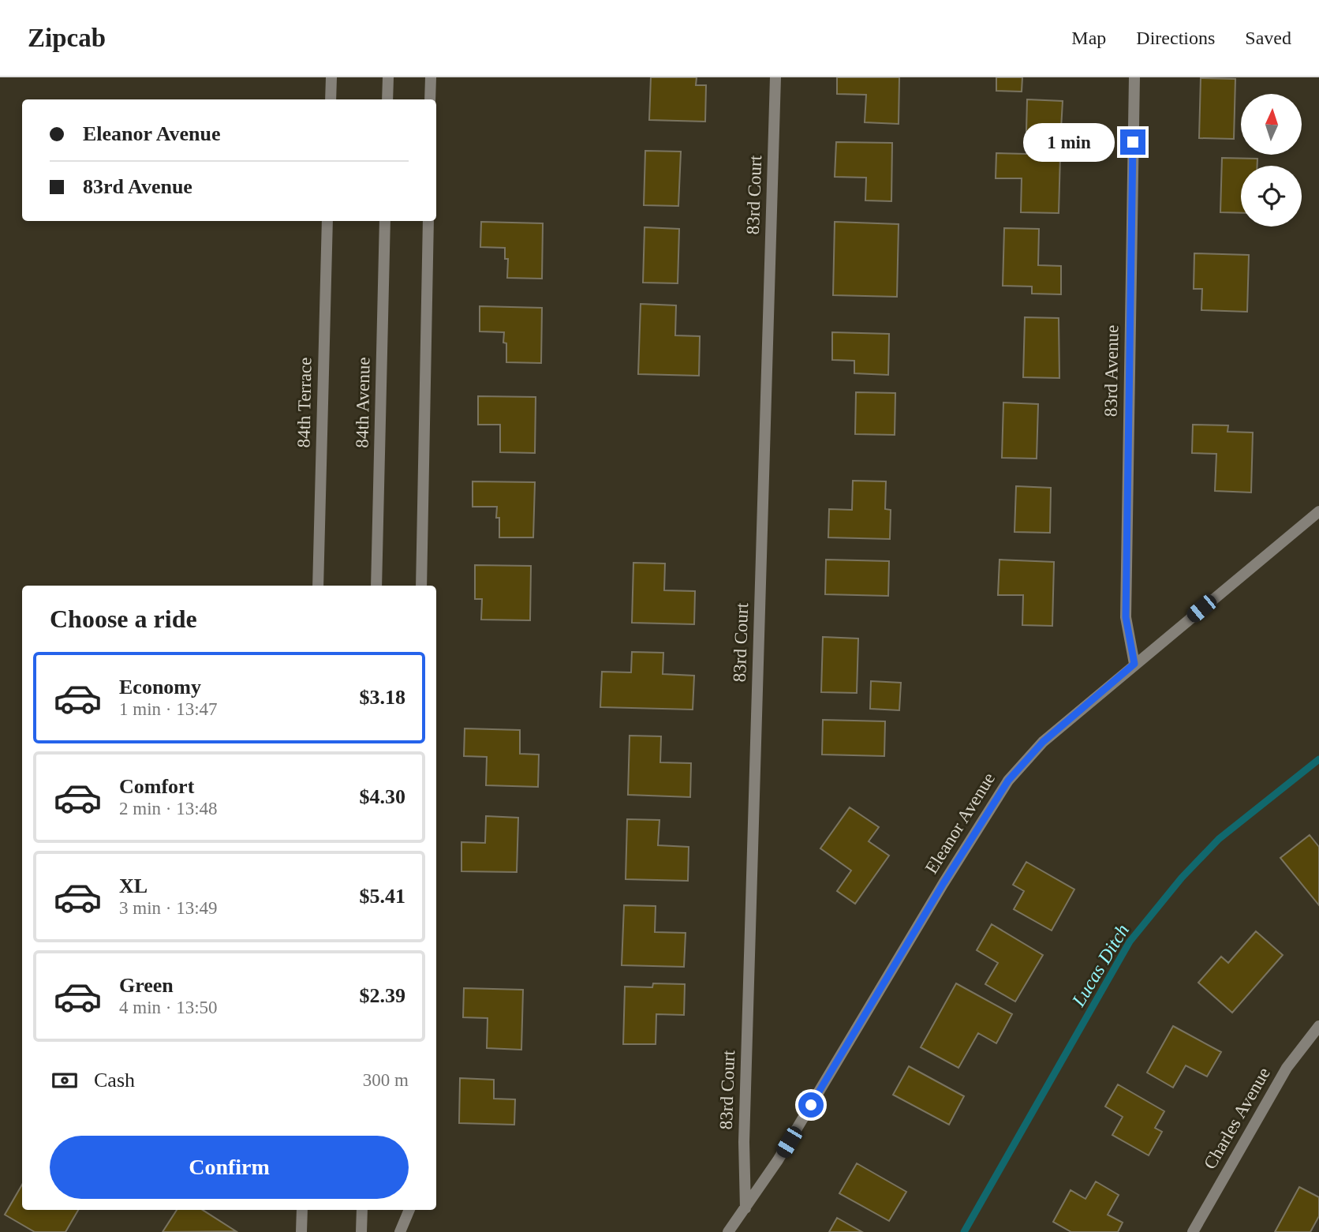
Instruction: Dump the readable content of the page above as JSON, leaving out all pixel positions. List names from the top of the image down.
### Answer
{
  "streets": {
    "street": [
      "83rd Court",
      "83rd Avenue",
      "84th Terrace",
      "84th Avenue",
      "Eleanor Avenue",
      "Charles Avenue"
    ]
  },
  "crossings": [
    ["83rd Court", "Eleanor Avenue"],
    ["83rd Avenue", "Eleanor Avenue"]
  ],
  "water": ["Lucas Ditch"],
  "north": "top",
  "page": {
    "header": "Zipcab",
    "nav": ["Map", "Directions", "Saved"],
    "banner": ["Eleanor Avenue", "83rd Avenue"],
    "bubble": "1 min",
    "heading": "Choose a ride",
    "list": [
      {
        "name": "Economy",
        "note": "1 min · 13:47",
        "value": "$3.18"
      },
      {
        "name": "Comfort",
        "note": "2 min · 13:48",
        "value": "$4.30"
      },
      {
        "name": "XL",
        "note": "3 min · 13:49",
        "value": "$5.41"
      },
      {
        "name": "Green",
        "note": "4 min · 13:50",
        "value": "$2.39"
      }
    ],
    "pay": ["Cash", "300 m"],
    "buttons": "Confirm"
  }
}
